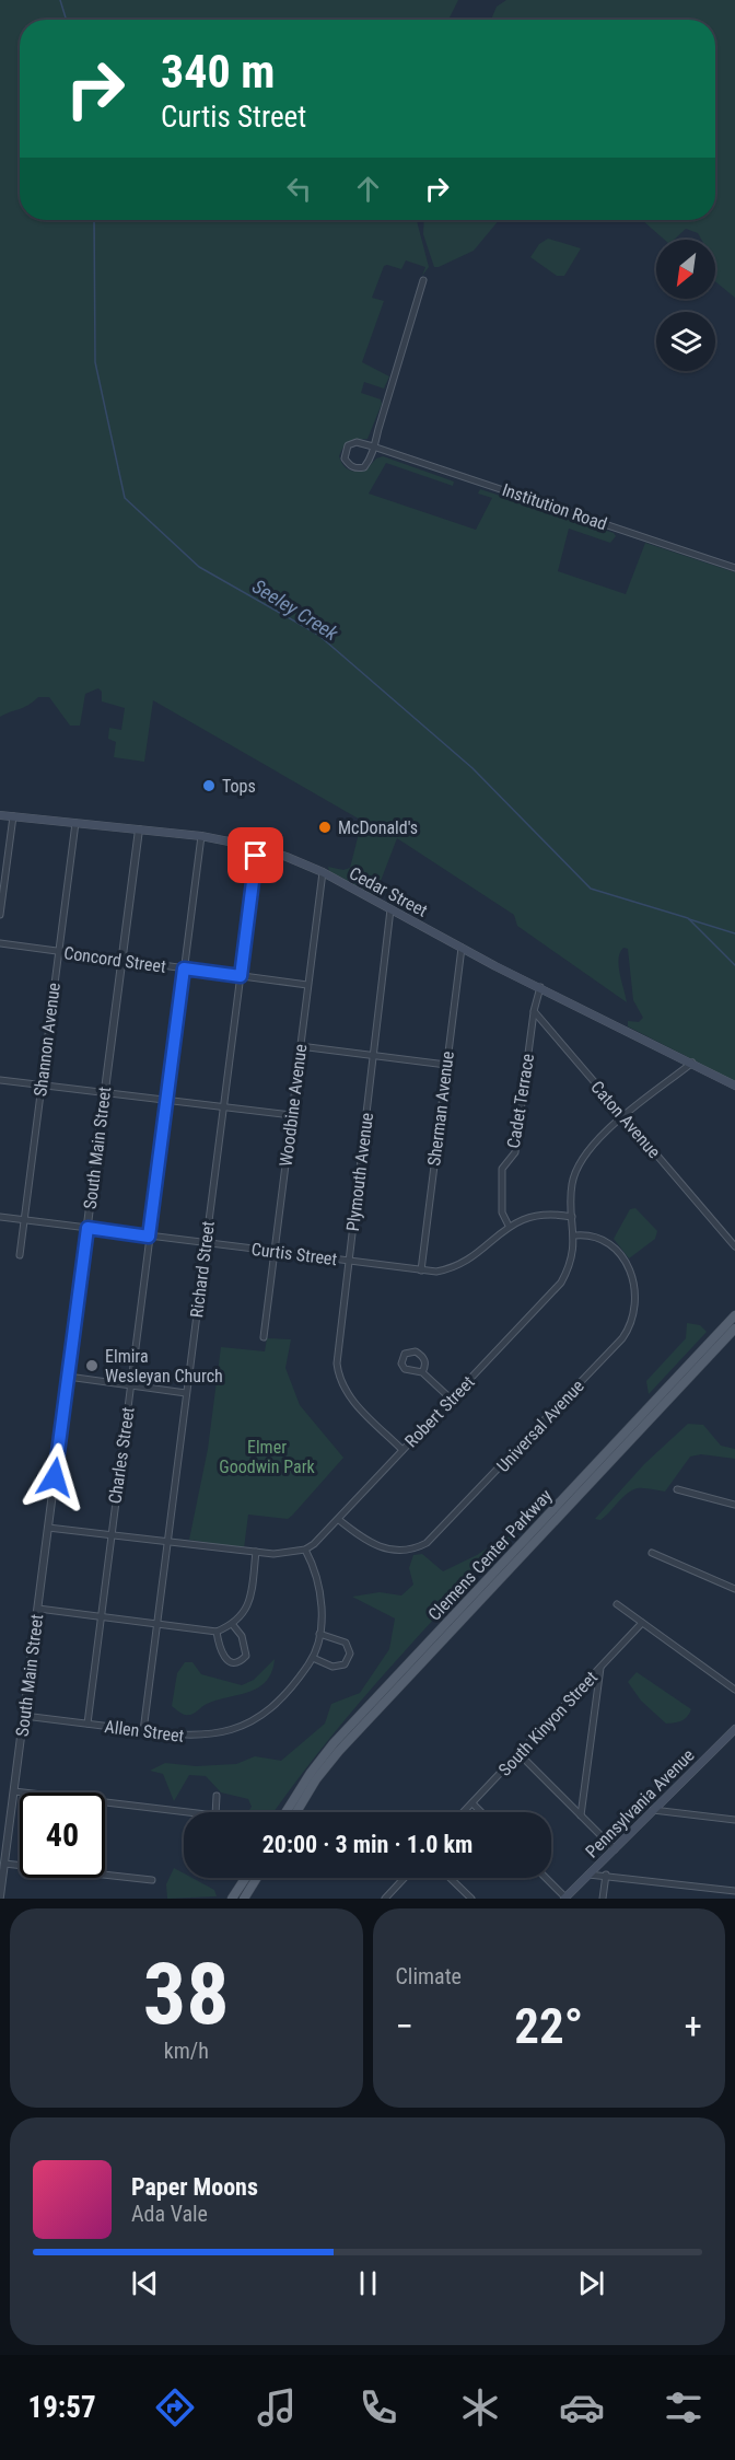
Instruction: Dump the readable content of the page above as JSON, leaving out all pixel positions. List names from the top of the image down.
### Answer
{
  "streets": {
    "main road": ["Cedar Street", "Clemens Center Parkway", "Pennsylvania Avenue"],
    "street": [
      "Institution Road",
      "Concord Street",
      "Shannon Avenue",
      "Cadet Terrace",
      "Woodbine Avenue",
      "Sherman Avenue",
      "Caton Avenue",
      "South Main Street",
      "Plymouth Avenue",
      "Curtis Street",
      "Richard Street",
      "Robert Street",
      "Universal Avenue",
      "Charles Street",
      "South Kinyon Street",
      "Allen Street"
    ]
  },
  "crossings": [
    ["Cedar Street", "Shannon Avenue"],
    ["Cedar Street", "Woodbine Avenue"],
    ["Cedar Street", "Sherman Avenue"],
    ["Cedar Street", "South Main Street"],
    ["Cedar Street", "Plymouth Avenue"],
    ["Cedar Street", "Richard Street"],
    ["Cedar Street", "Robert Street"],
    ["Cedar Street", "Charles Street"],
    ["Concord Street", "Shannon Avenue"],
    ["Concord Street", "Woodbine Avenue"],
    ["Concord Street", "South Main Street"],
    ["Concord Street", "Richard Street"],
    ["Concord Street", "Charles Street"],
    ["Shannon Avenue", "Curtis Street"],
    ["Cadet Terrace", "Caton Avenue"],
    ["Cadet Terrace", "Curtis Street"],
    ["Woodbine Avenue", "Curtis Street"],
    ["Sherman Avenue", "Curtis Street"],
    ["Caton Avenue", "Robert Street"],
    ["South Main Street", "Curtis Street"],
    ["South Main Street", "Allen Street"],
    ["Plymouth Avenue", "Curtis Street"],
    ["Plymouth Avenue", "Robert Street"],
    ["Curtis Street", "Richard Street"],
    ["Curtis Street", "Robert Street"],
    ["Curtis Street", "Charles Street"],
    ["Richard Street", "Allen Street"],
    ["Robert Street", "Universal Avenue"],
    ["Robert Street", "Allen Street"],
    ["Charles Street", "Allen Street"]
  ],
  "water": ["Seeley Creek"],
  "parks": ["Elmer Goodwin Park"],
  "places": ["Tops", "McDonald's", "Elmira Wesleyan Church"],
  "north": "bottom left",
  "page": {
    "turn": ["340 m", "Curtis Street"],
    "limit": "40",
    "trip": "20:00 · 3 min · 1.0 km",
    "tile": [
      ["38", "km/h"],
      "Climate"
    ],
    "heat": ["−", "22°", "+"],
    "song": ["Paper Moons", "Ada Vale"],
    "tabs": "19:57"
  }
}
